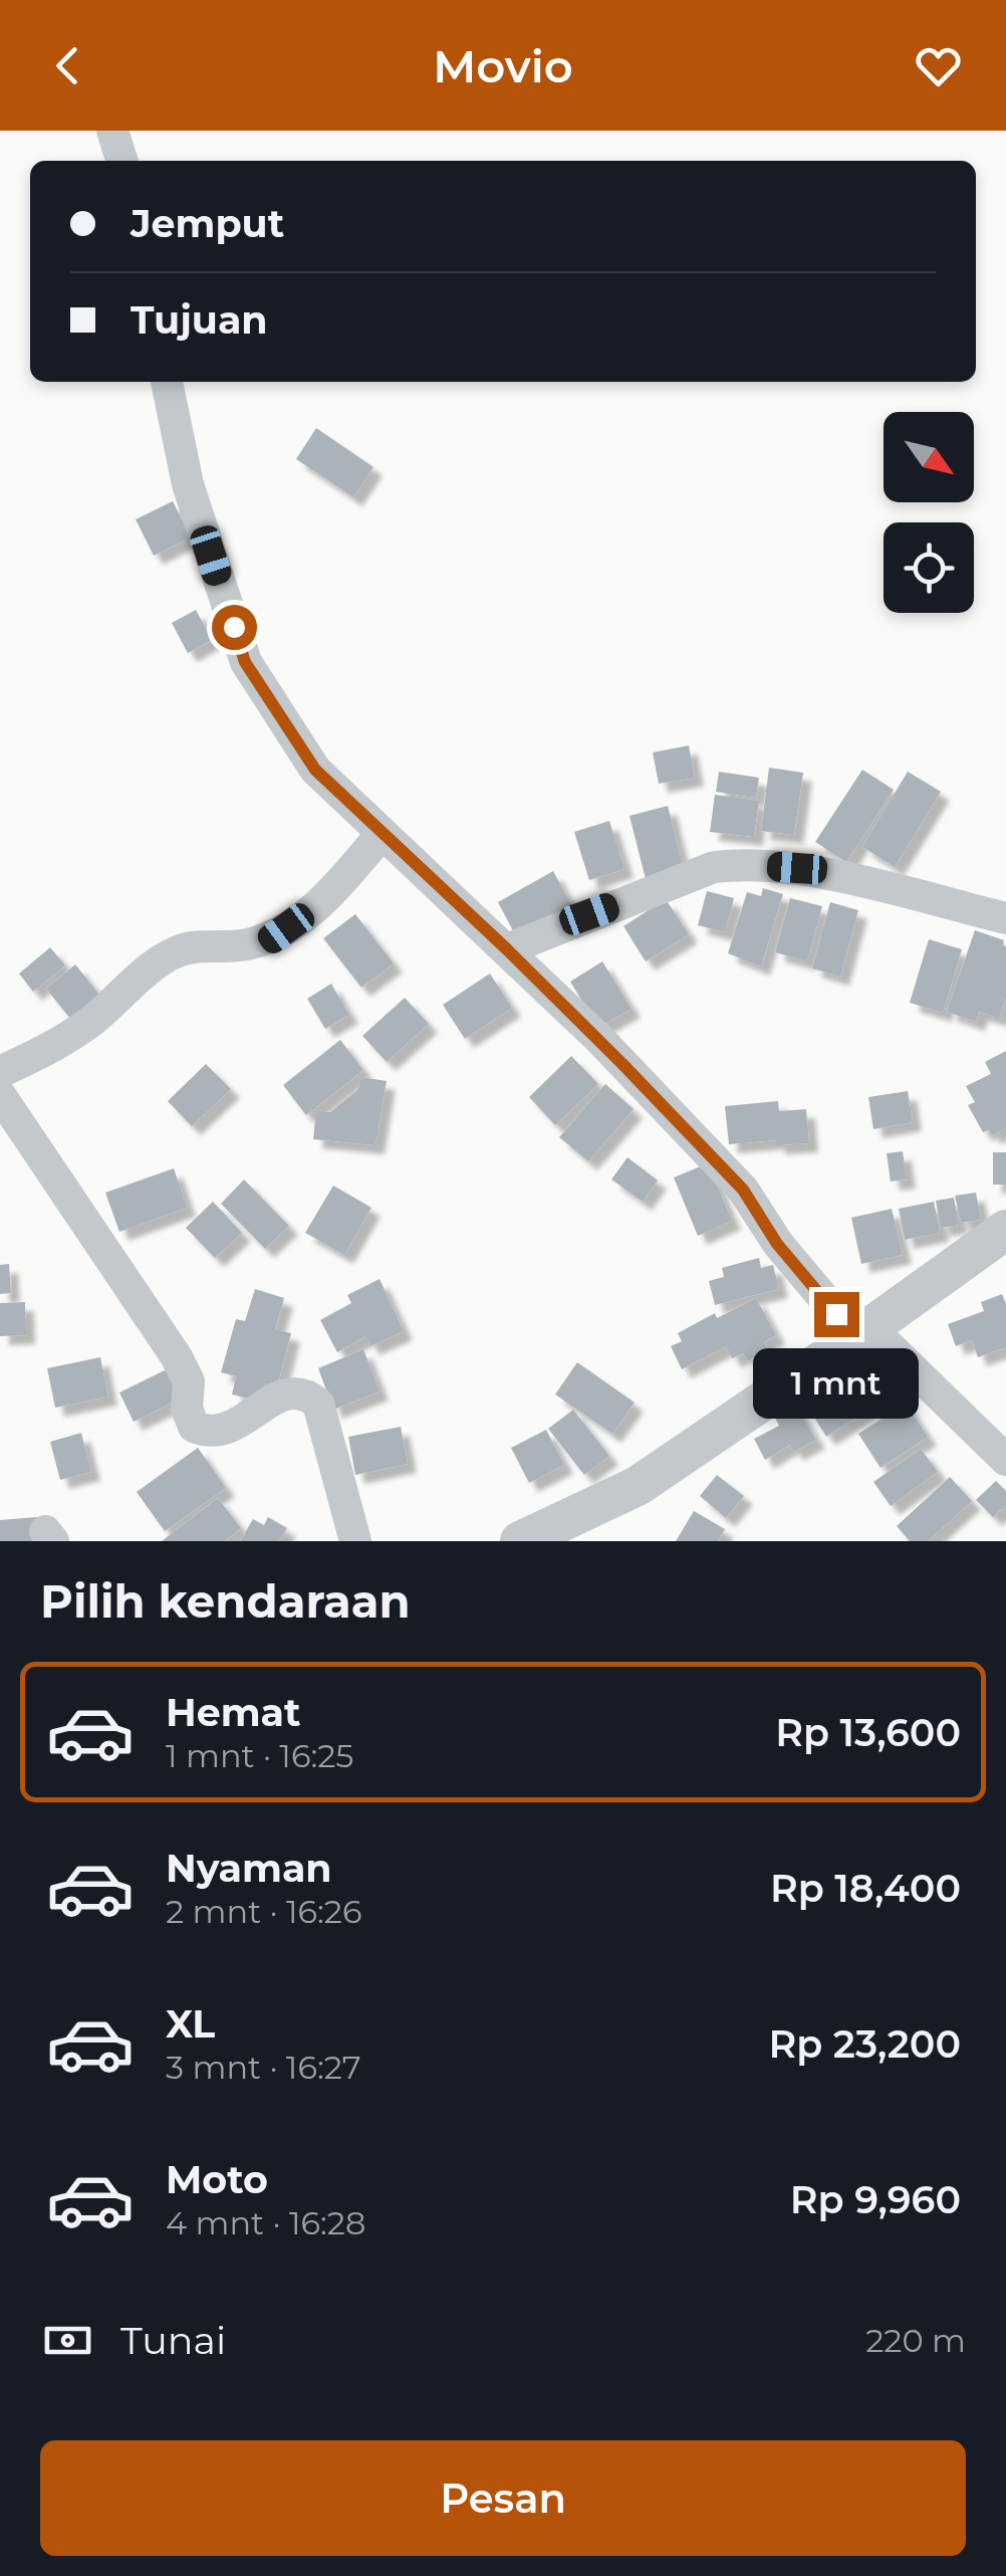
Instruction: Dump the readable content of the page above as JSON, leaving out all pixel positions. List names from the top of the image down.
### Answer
{
  "north": "bottom right",
  "page": {
    "header": "Movio",
    "banner": ["Jemput", "Tujuan"],
    "bubble": "1 mnt",
    "heading": "Pilih kendaraan",
    "list": [
      {
        "name": "Hemat",
        "note": "1 mnt · 16:25",
        "value": "Rp 13,600"
      },
      {
        "name": "Nyaman",
        "note": "2 mnt · 16:26",
        "value": "Rp 18,400"
      },
      {
        "name": "XL",
        "note": "3 mnt · 16:27",
        "value": "Rp 23,200"
      },
      {
        "name": "Moto",
        "note": "4 mnt · 16:28",
        "value": "Rp 9,960"
      }
    ],
    "pay": ["Tunai", "220 m"],
    "buttons": "Pesan"
  }
}
